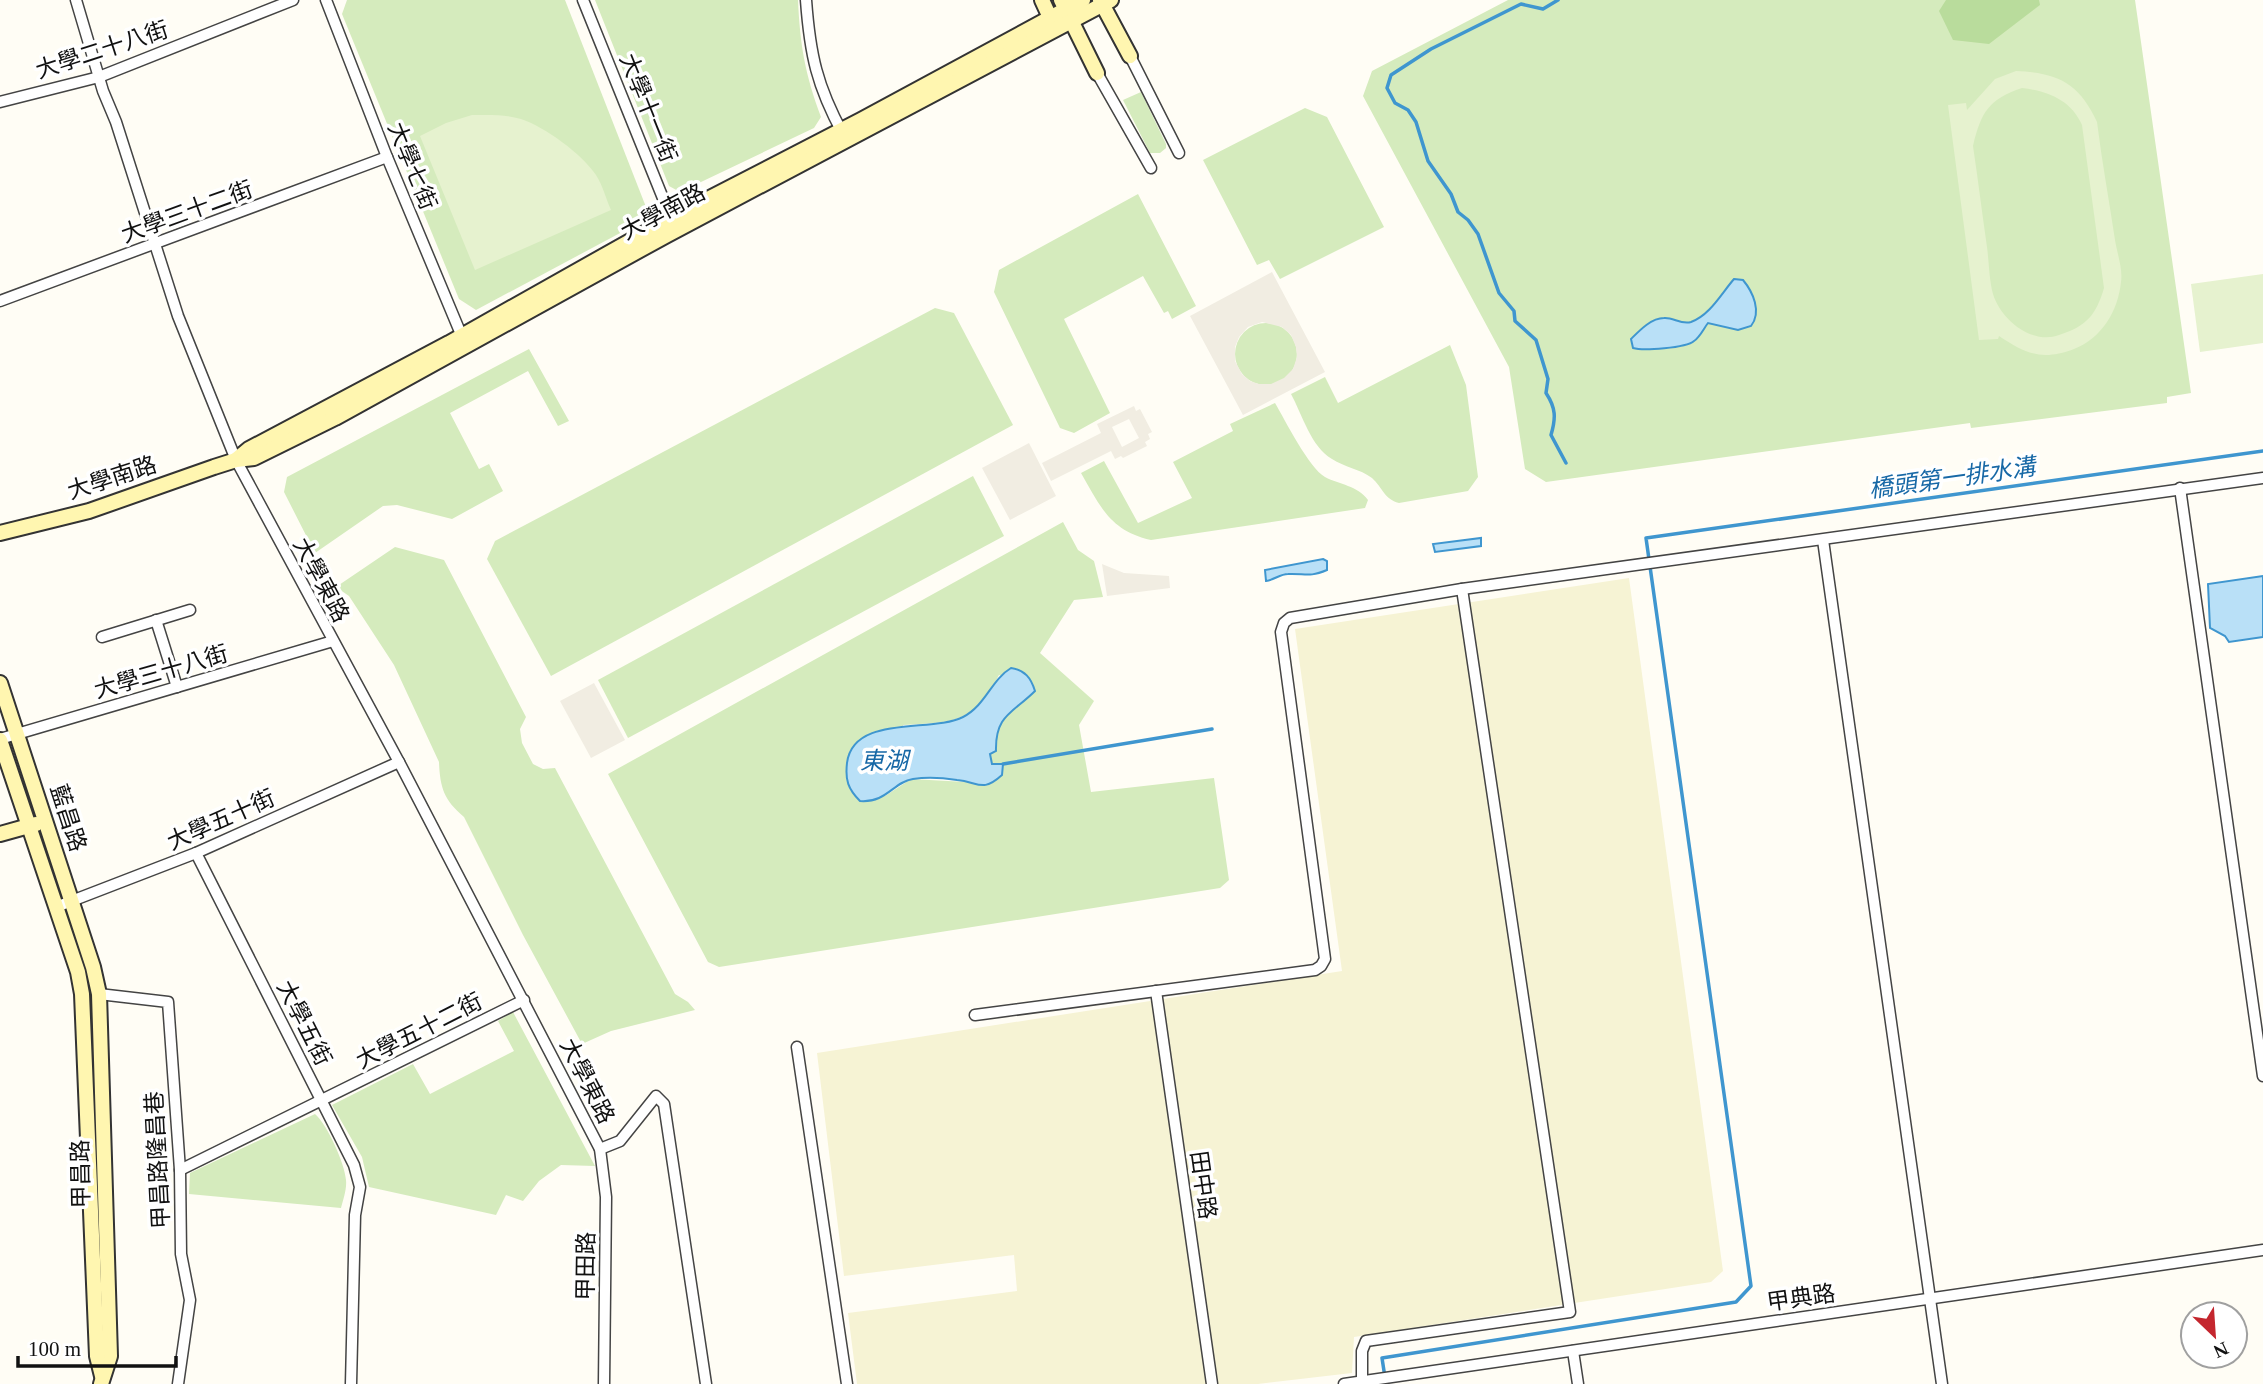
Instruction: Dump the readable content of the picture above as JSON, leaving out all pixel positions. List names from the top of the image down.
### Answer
{
  "streets": {
    "street": [
      "大學二十八街",
      "大學十一街",
      "大學七街",
      "大學三十二街",
      "大學南路",
      "大學東路",
      "大學三十八街",
      "藍昌路",
      "大學五十街",
      "大學五街",
      "大學五十二街",
      "甲昌路隆昌巷",
      "甲昌路",
      "田中路",
      "甲田路",
      "甲典路"
    ]
  },
  "crossings": [
    ["大學二十八街", "大學東路"],
    ["大學十一街", "大學南路"],
    ["大學七街", "大學三十二街"],
    ["大學七街", "大學南路"],
    ["大學三十二街", "大學東路"],
    ["大學南路", "大學東路"],
    ["大學東路", "大學三十八街"],
    ["大學東路", "大學五十街"],
    ["大學東路", "大學五十二街"],
    ["大學東路", "甲田路"],
    ["大學三十八街", "藍昌路"],
    ["藍昌路", "大學五十街"],
    ["藍昌路", "甲昌路"],
    ["大學五十街", "大學五街"],
    ["大學五街", "大學五十二街"],
    ["大學五十二街", "甲昌路隆昌巷"],
    ["甲昌路隆昌巷", "甲昌路"]
  ],
  "water": ["橋頭第一排水溝", "東湖"],
  "scale_bar": "100 m",
  "north": "bottom right"
}
